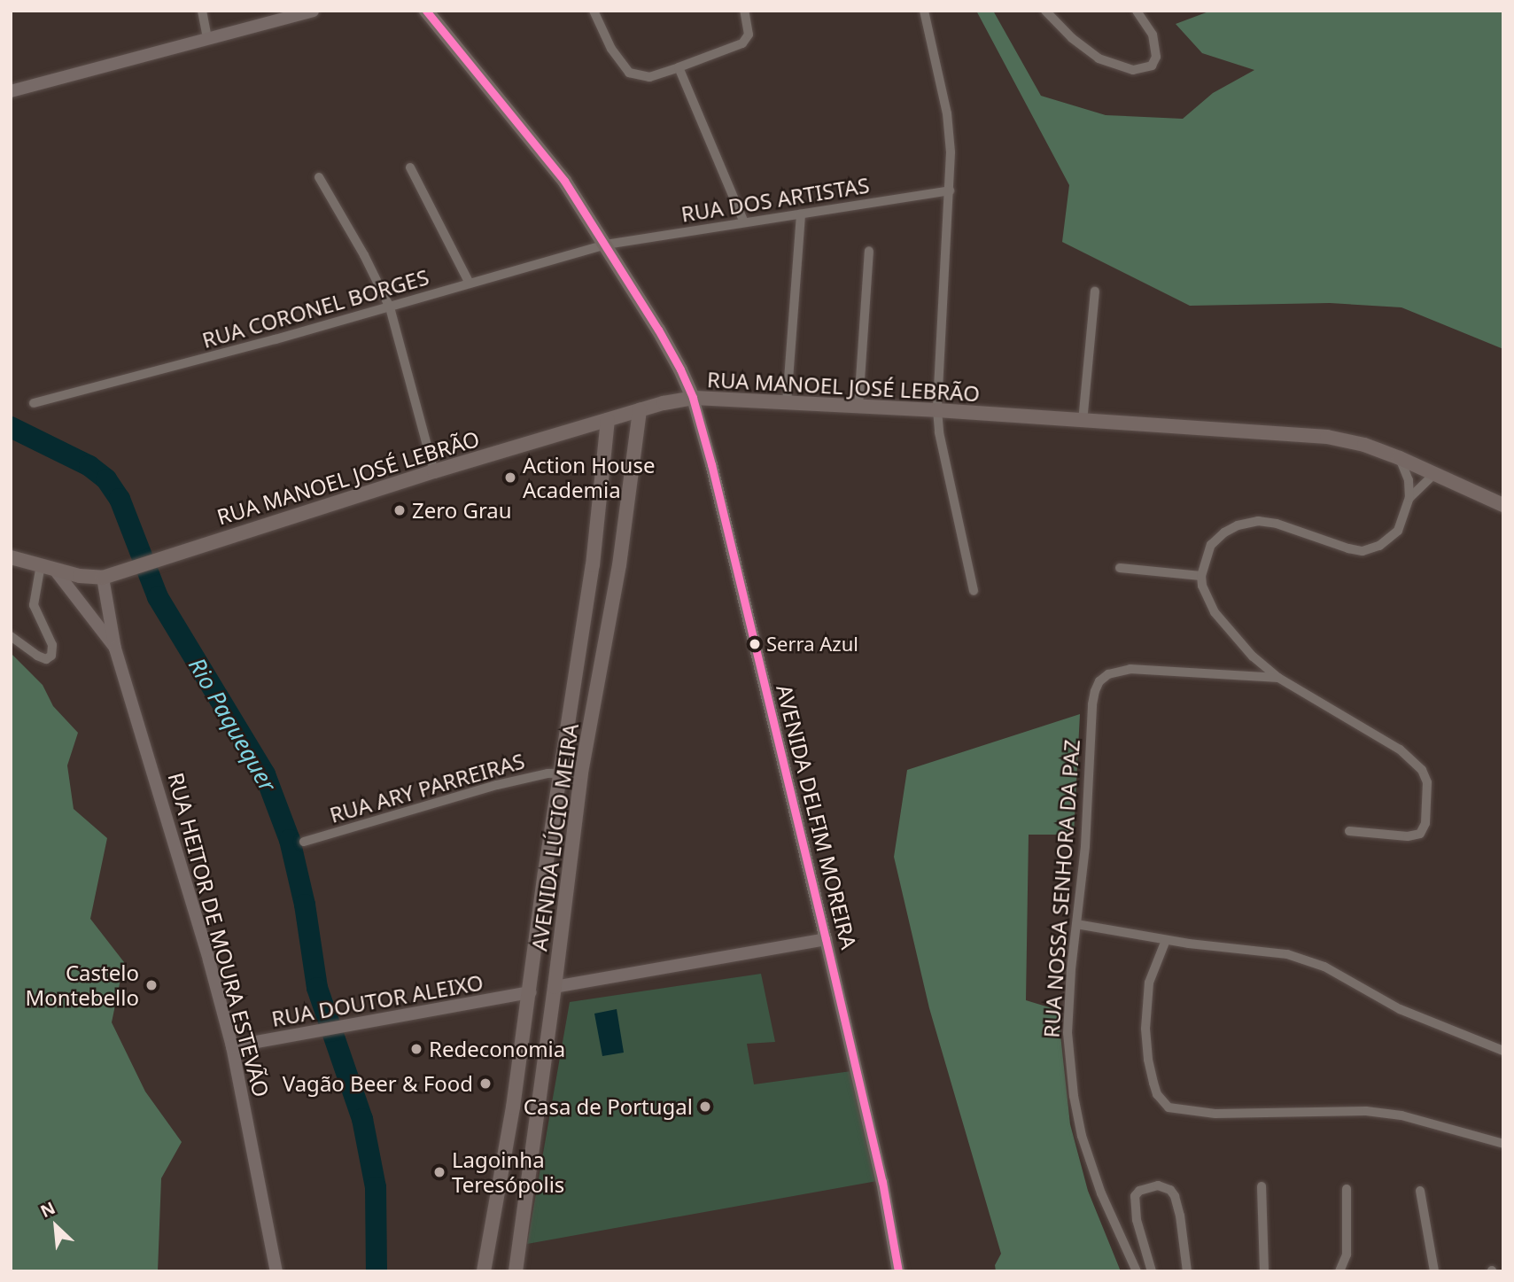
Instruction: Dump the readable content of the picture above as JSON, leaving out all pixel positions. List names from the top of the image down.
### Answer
{
  "streets": {
    "main road": [
      "RUA MANOEL JOSÉ LEBRÃO",
      "AVENIDA DELFIM MOREIRA",
      "AVENIDA LÚCIO MEIRA",
      "RUA HEITOR DE MOURA ESTEVÃO",
      "RUA DOUTOR ALEIXO"
    ],
    "street": [
      "RUA DOS ARTISTAS",
      "RUA CORONEL BORGES",
      "RUA ARY PARREIRAS",
      "RUA NOSSA SENHORA DA PAZ"
    ]
  },
  "crossings": [
    ["RUA DOS ARTISTAS", "RUA CORONEL BORGES"],
    ["RUA DOS ARTISTAS", "AVENIDA DELFIM MOREIRA"],
    ["RUA CORONEL BORGES", "AVENIDA DELFIM MOREIRA"],
    ["RUA MANOEL JOSÉ LEBRÃO", "AVENIDA DELFIM MOREIRA"],
    ["RUA MANOEL JOSÉ LEBRÃO", "AVENIDA LÚCIO MEIRA"],
    ["RUA MANOEL JOSÉ LEBRÃO", "RUA HEITOR DE MOURA ESTEVÃO"],
    ["RUA ARY PARREIRAS", "AVENIDA LÚCIO MEIRA"],
    ["AVENIDA LÚCIO MEIRA", "RUA DOUTOR ALEIXO"],
    ["RUA HEITOR DE MOURA ESTEVÃO", "RUA DOUTOR ALEIXO"]
  ],
  "water": ["Rio Paquequer"],
  "places": [
    "Action House Academia",
    "Zero Grau",
    "Serra Azul",
    "Castelo Montebello",
    "Redeconomia",
    "Vagão Beer & Food",
    "Casa de Portugal",
    "Lagoinha Teresópolis"
  ],
  "north": "top left"
}
